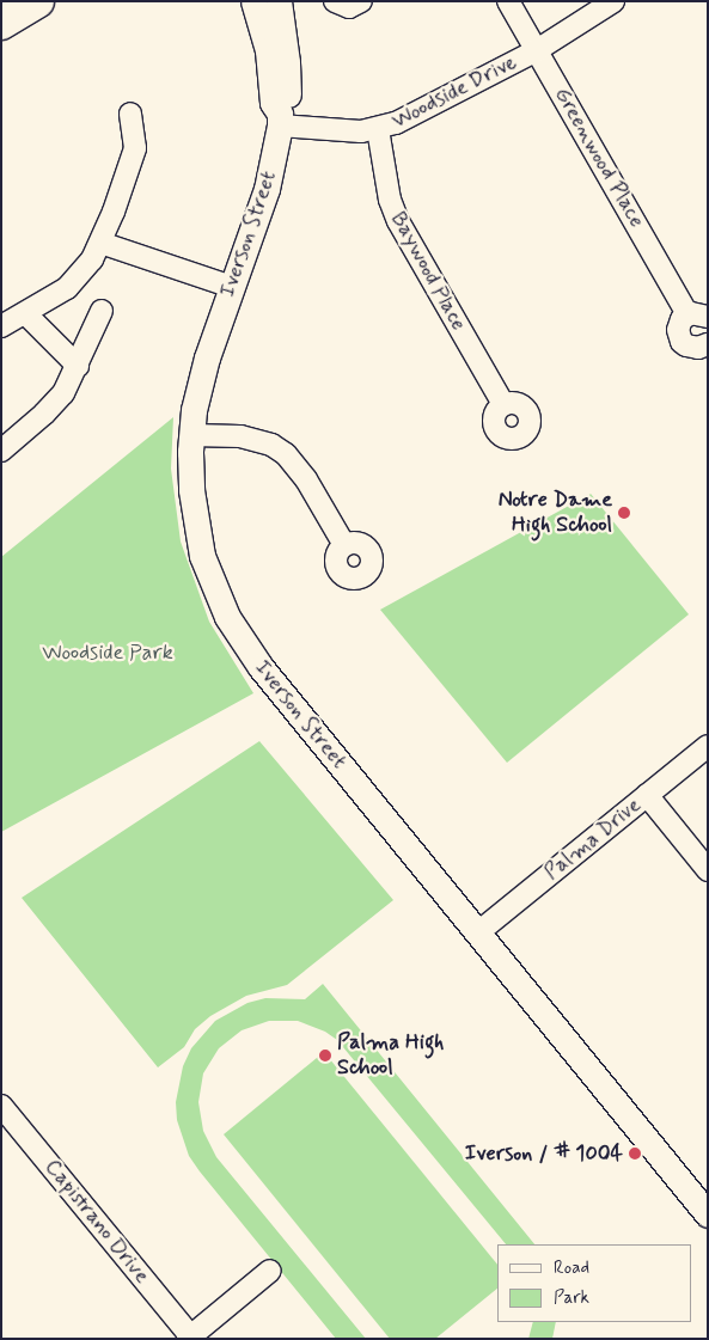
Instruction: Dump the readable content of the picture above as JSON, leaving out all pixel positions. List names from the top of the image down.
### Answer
{
  "streets": {
    "street": [
      "Woodside Drive",
      "Greenwood Place",
      "Iverson Street",
      "Baywood Place",
      "Palma Drive",
      "Capistrano Drive"
    ]
  },
  "crossings": [
    ["Woodside Drive", "Greenwood Place"],
    ["Woodside Drive", "Iverson Street"],
    ["Woodside Drive", "Baywood Place"],
    ["Iverson Street", "Palma Drive"]
  ],
  "parks": ["Woodside Park"],
  "places": ["Notre Dame High School", "Palma High School", "Iverson / # 1004"],
  "legend": ["Road", "Park"]
}
